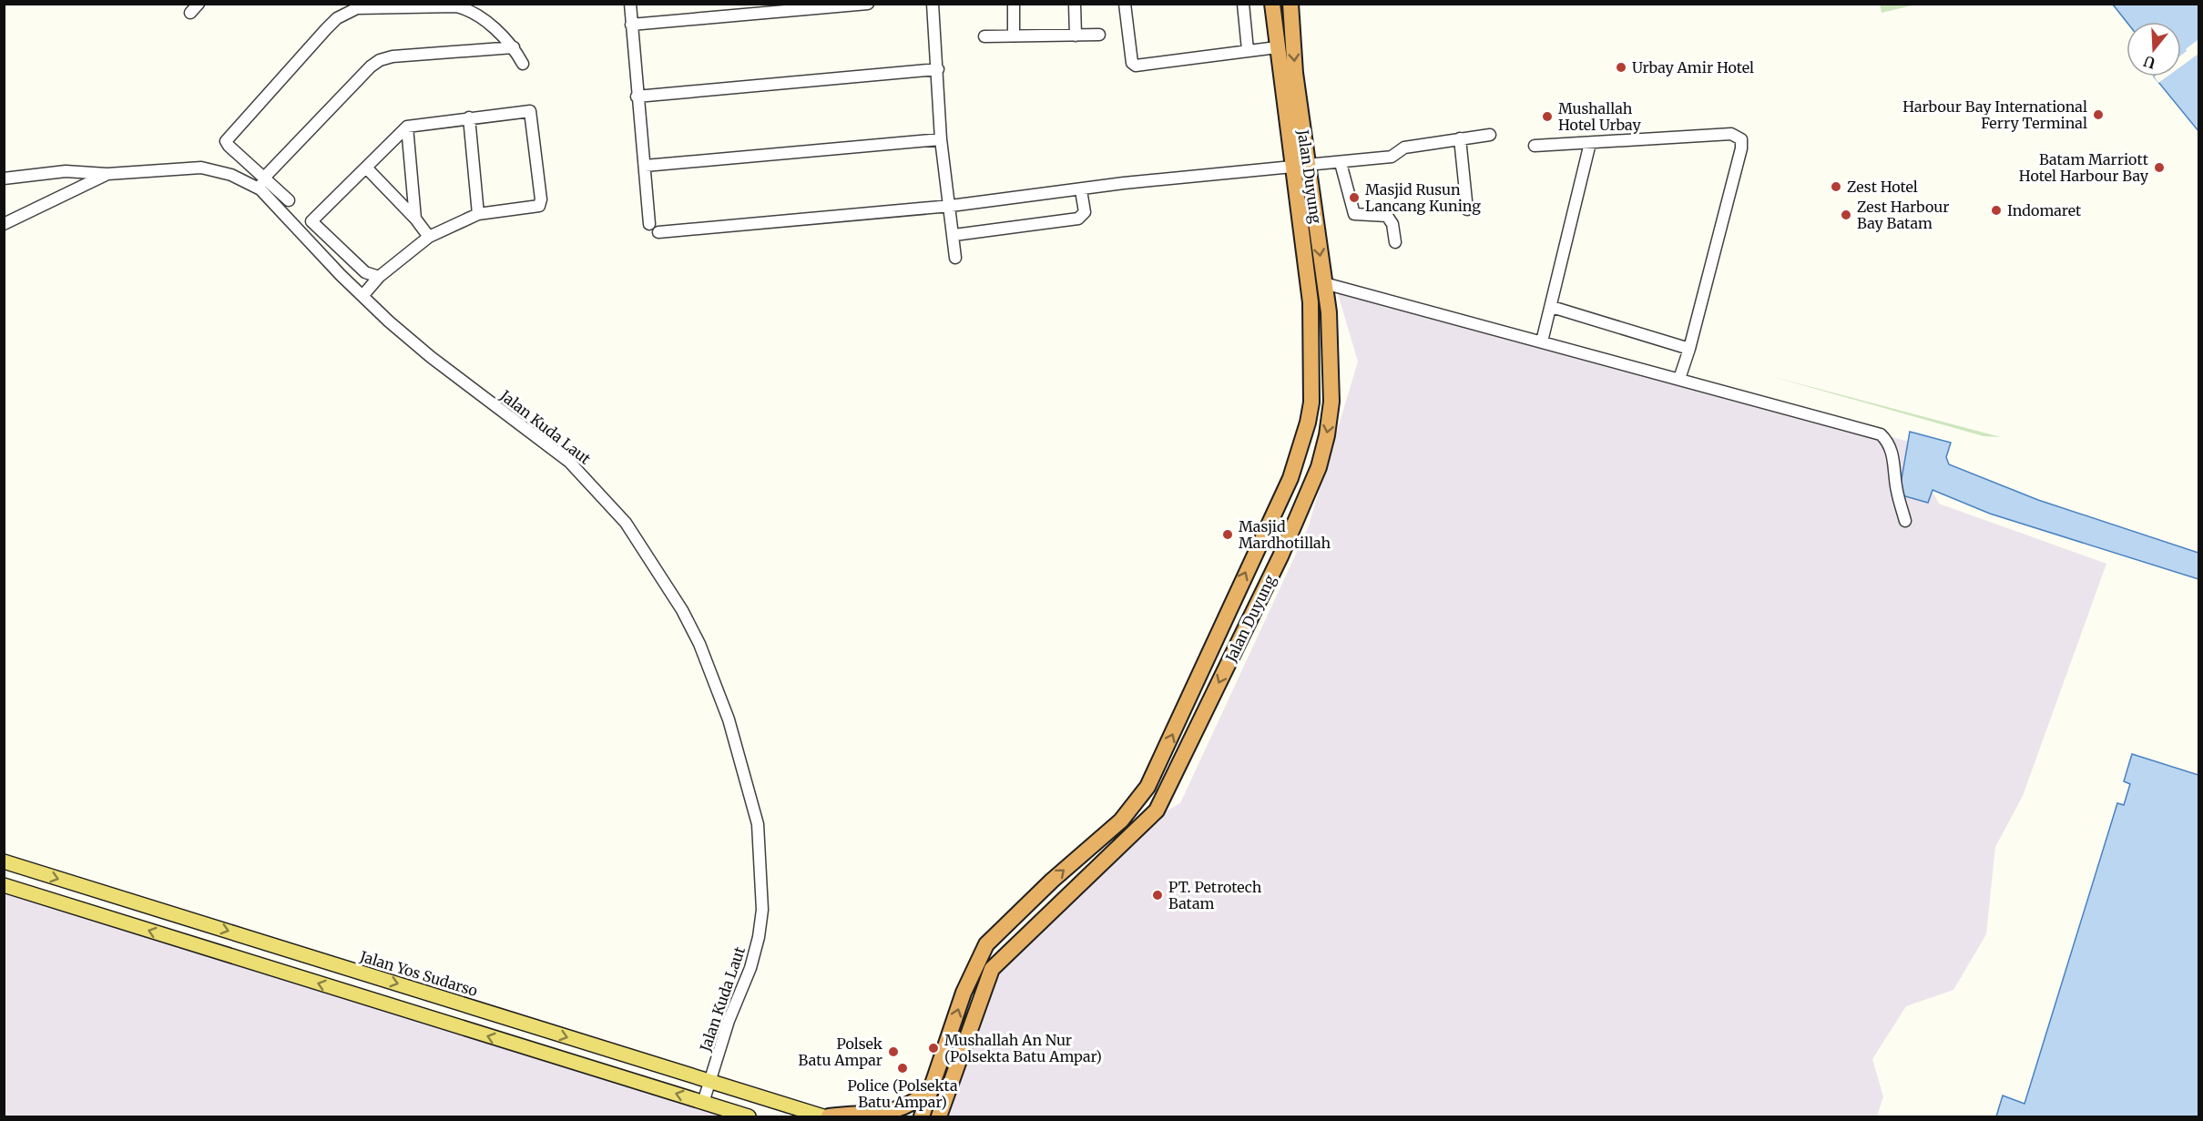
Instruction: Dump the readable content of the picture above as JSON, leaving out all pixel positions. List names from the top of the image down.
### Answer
{
  "streets": {
    "highway": ["Jalan Duyung"],
    "main road": ["Jalan Yos Sudarso"],
    "street": ["Jalan Kuda Laut"]
  },
  "crossings": [
    ["Jalan Kuda Laut", "Jalan Yos Sudarso"]
  ],
  "places": [
    "Urbay Amir Hotel",
    "Harbour Bay International Ferry Terminal",
    "Mushallah Hotel Urbay",
    "Batam Marriott Hotel Harbour Bay",
    "Zest Hotel",
    "Masjid Rusun Lancang Kuning",
    "Indomaret",
    "Zest Harbour Bay Batam",
    "Masjid Mardhotillah",
    "PT. Petrotech Batam",
    "Mushallah An Nur (Polsekta Batu Ampar)",
    "Polsek Batu Ampar",
    "Police (Polsekta Batu Ampar)"
  ],
  "north": "bottom"
}
